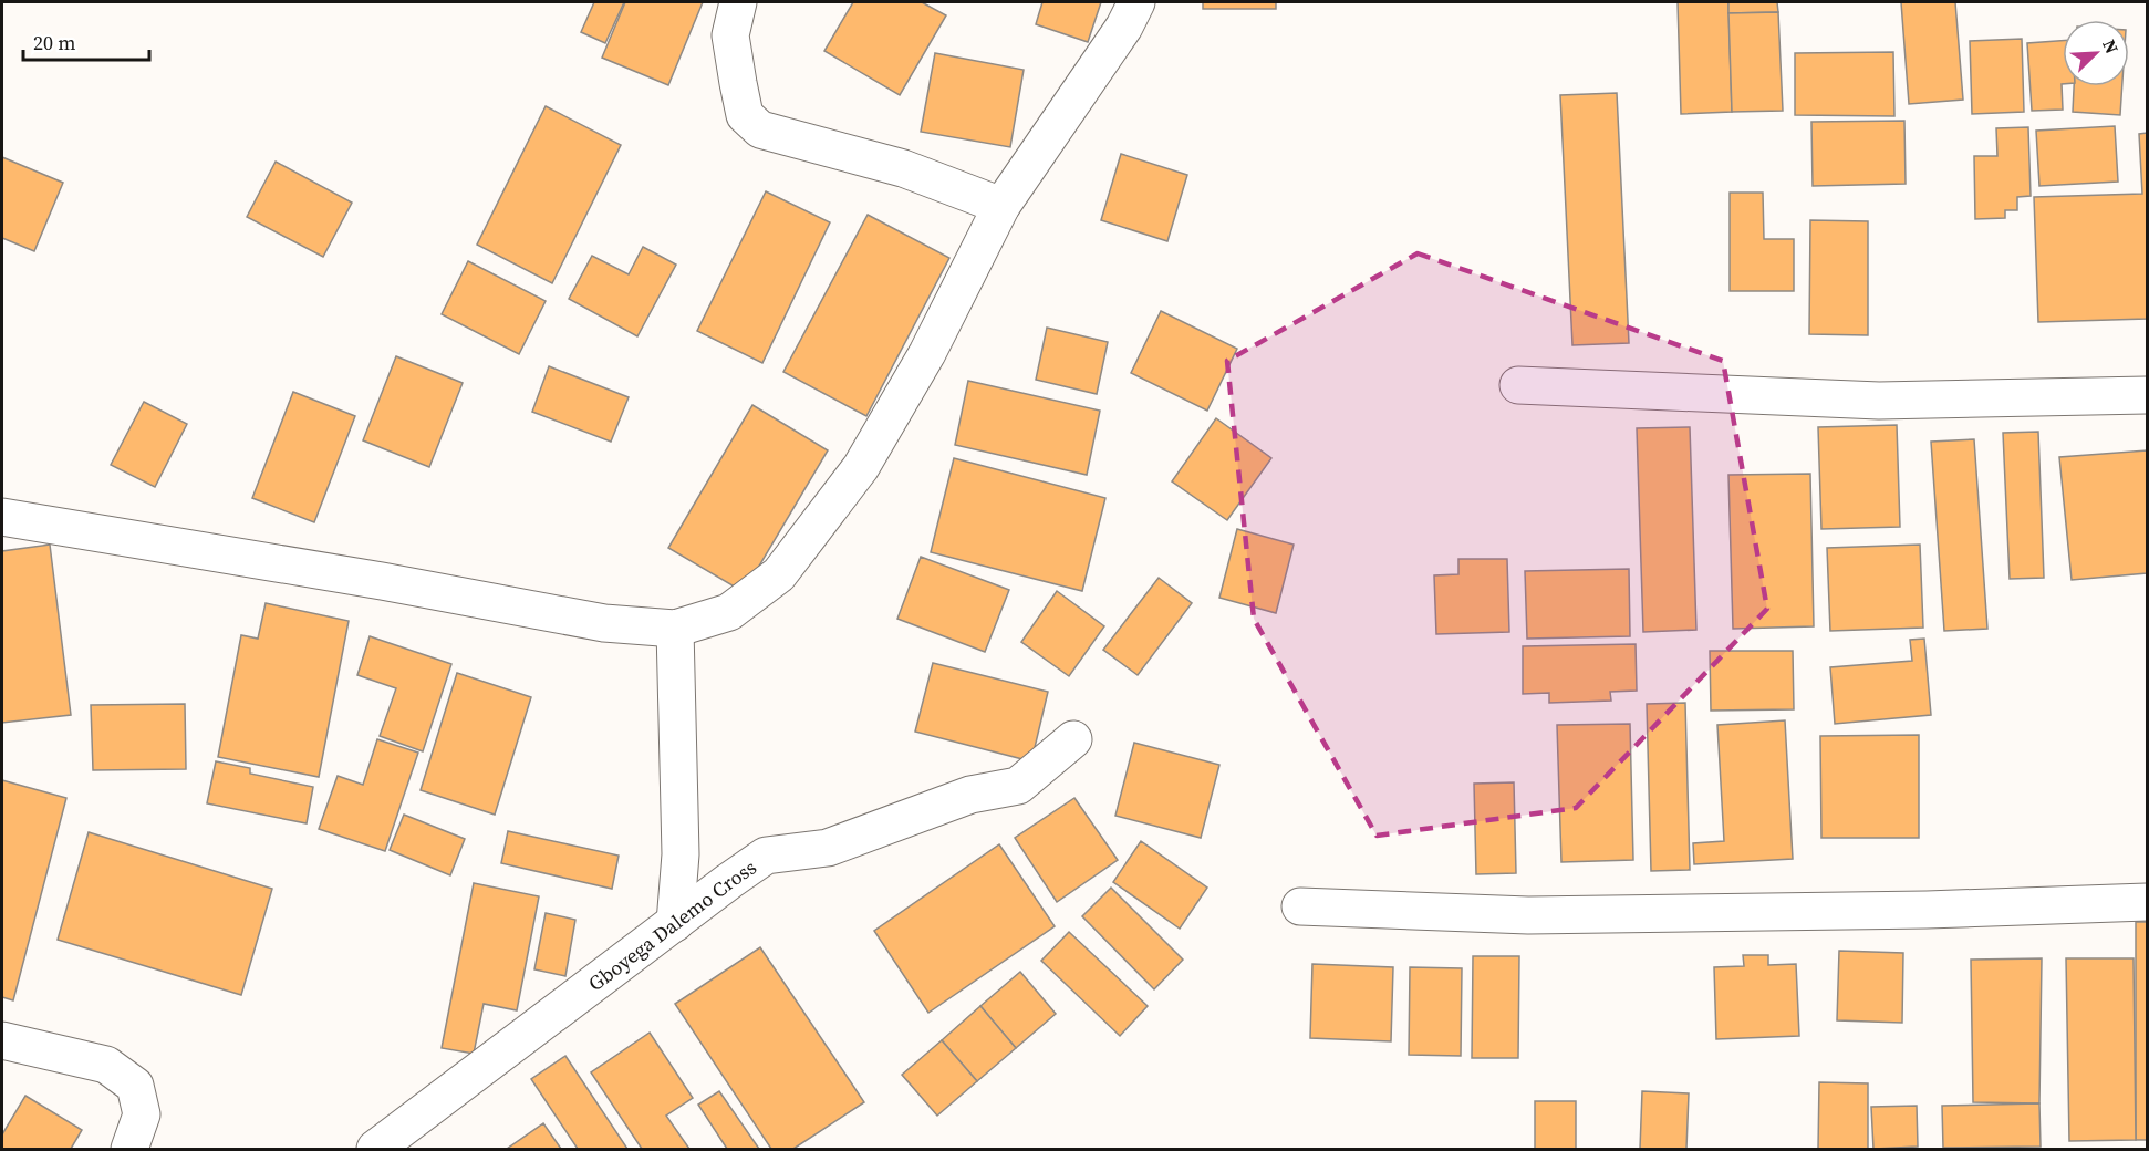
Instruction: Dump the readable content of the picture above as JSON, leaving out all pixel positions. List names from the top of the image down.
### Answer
{
  "streets": {
    "street": ["Gboyega Dalemo Cross"]
  },
  "scale_bar": "20 m",
  "north": "top right"
}
